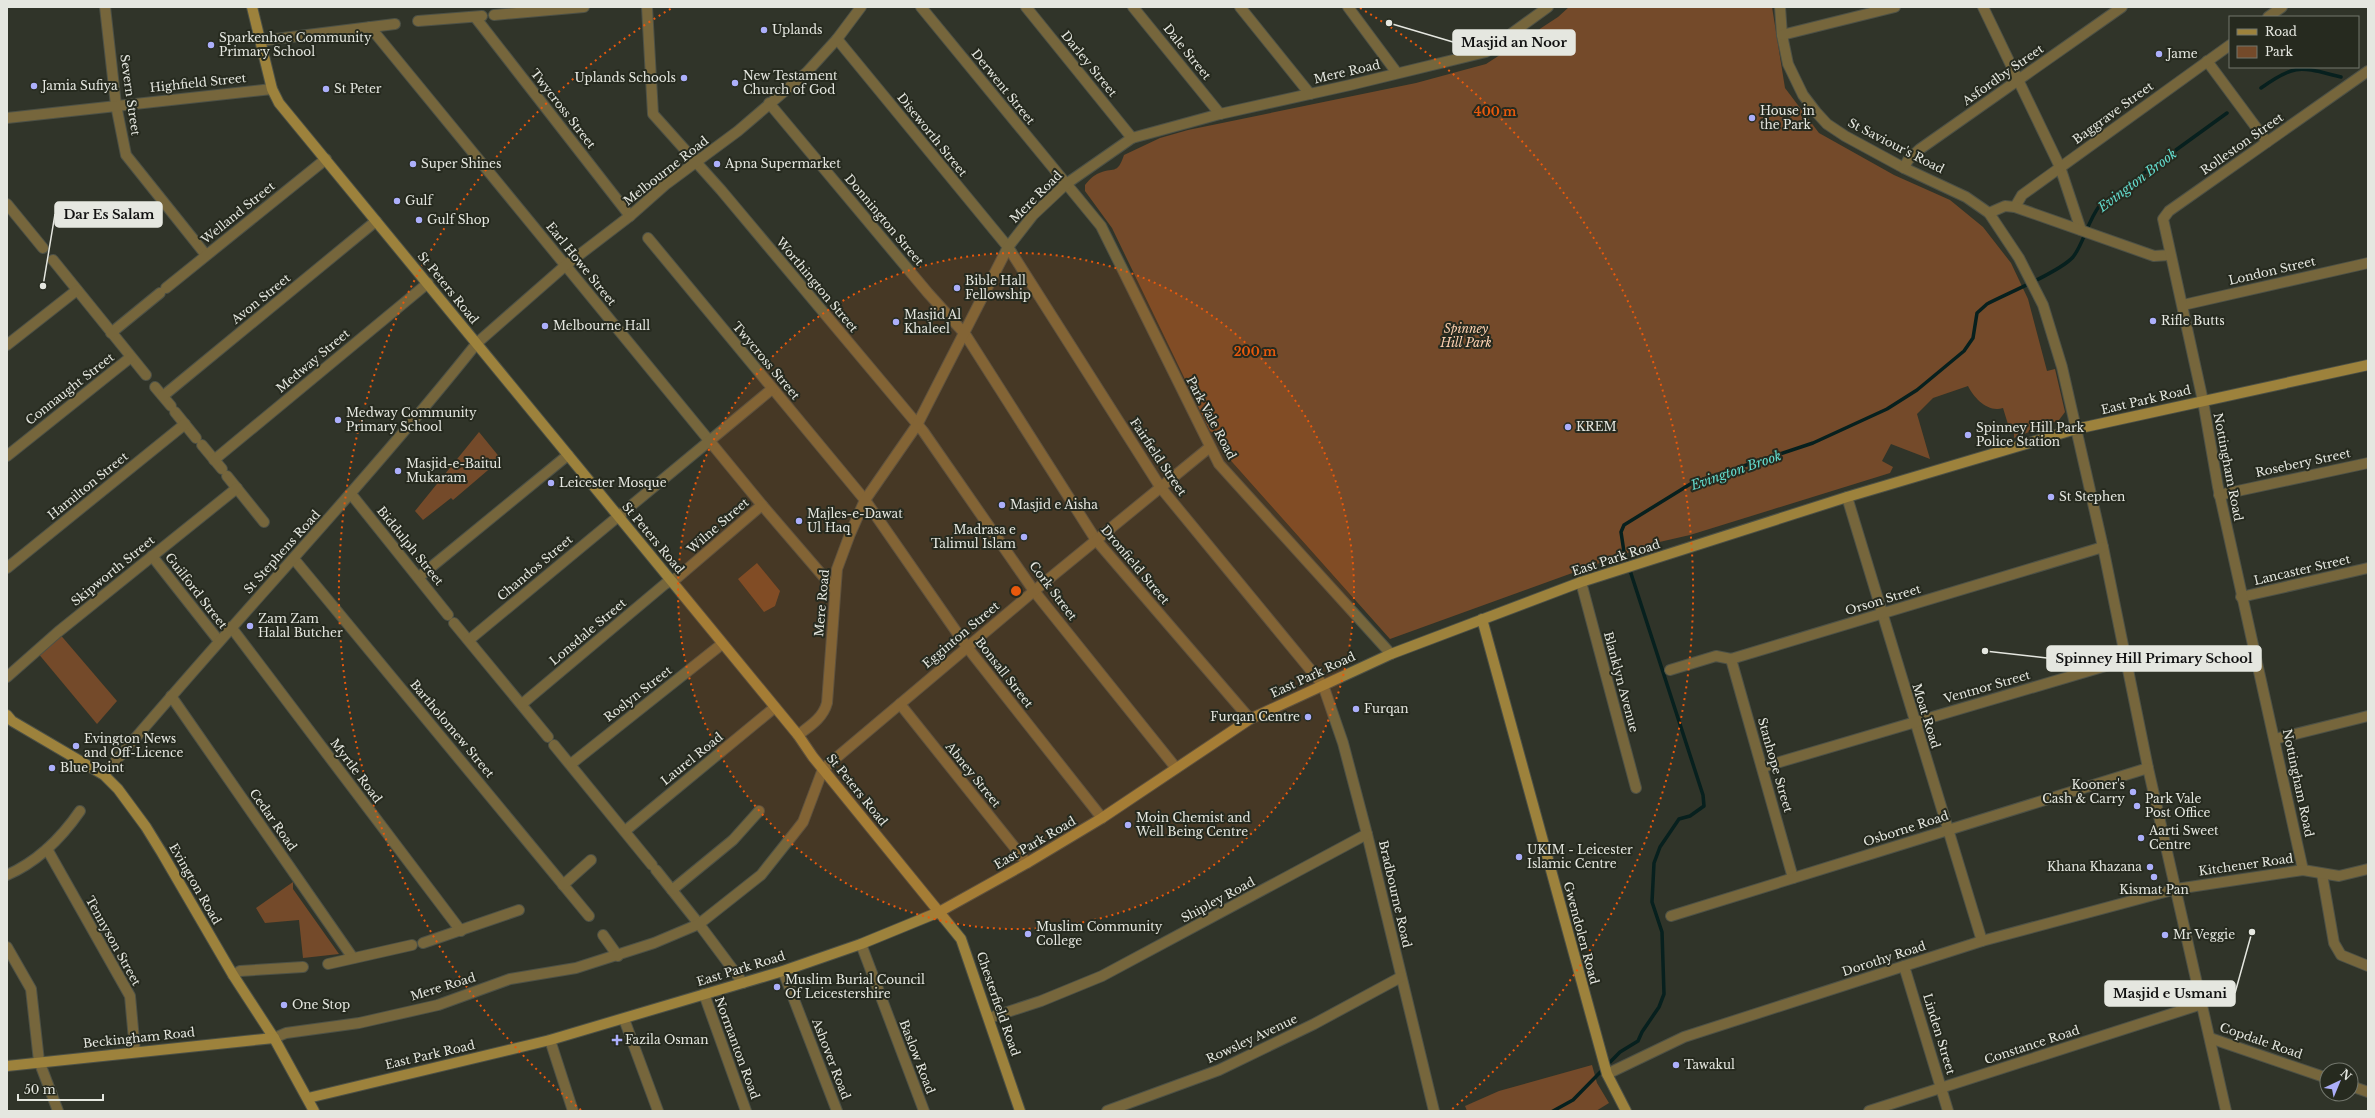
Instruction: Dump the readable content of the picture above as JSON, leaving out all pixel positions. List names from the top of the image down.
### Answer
{
  "streets": {
    "main road": [
      "St Peters Road",
      "East Park Road",
      "Evington Road",
      "Gwendolen Road",
      "Chesterfield Road",
      "Beckingham Road"
    ],
    "street": [
      "Dale Street",
      "Darley Street",
      "Mere Road",
      "Asfordby Street",
      "Highfield Street",
      "Derwent Street",
      "Severn Street",
      "Twycross Street",
      "Baggrave Street",
      "Diseworth Street",
      "Rolleston Street",
      "St Saviour's Road",
      "Melbourne Road",
      "Welland Street",
      "Donnington Street",
      "Earl Howe Street",
      "London Street",
      "Worthington Street",
      "Avon Street",
      "Medway Street",
      "Connaught Street",
      "Park Vale Road",
      "Fairfield Street",
      "Rosebery Street",
      "Nottingham Road",
      "Hamilton Street",
      "Wilne Street",
      "Biddulph Street",
      "St Stephens Road",
      "Dronfield Street",
      "Chandos Street",
      "Lancaster Street",
      "Skipworth Street",
      "Guilford Street",
      "Cork Street",
      "Orson Street",
      "Lonsdale Street",
      "Egginton Street",
      "Bonsall Street",
      "Blanklyn Avenue",
      "Ventnor Street",
      "Roslyn Street",
      "Moat Road",
      "Bartholomew Street",
      "Laurel Road",
      "Stanhope Street",
      "Myrtle Road",
      "Abney Street",
      "Cedar Road",
      "Osborne Road",
      "Kitchener Road",
      "Bradbourne Road",
      "Shipley Road",
      "Tennyson Street",
      "Dorothy Road",
      "Linden Street",
      "Rowsley Avenue",
      "Copdale Road",
      "Constance Road",
      "Normanton Road",
      "Baslow Road",
      "Ashover Road"
    ]
  },
  "crossings": [
    ["Dale Street", "Mere Road"],
    ["Darley Street", "Mere Road"],
    ["Mere Road", "Derwent Street"],
    ["Mere Road", "Twycross Street"],
    ["Mere Road", "Diseworth Street"],
    ["Mere Road", "Donnington Street"],
    ["Mere Road", "Earl Howe Street"],
    ["Mere Road", "Worthington Street"],
    ["Mere Road", "St Peters Road"],
    ["Mere Road", "Park Vale Road"],
    ["Mere Road", "Fairfield Street"],
    ["Mere Road", "Dronfield Street"],
    ["Mere Road", "Cork Street"],
    ["Mere Road", "Egginton Street"],
    ["Mere Road", "Bonsall Street"],
    ["Mere Road", "Evington Road"],
    ["Mere Road", "Beckingham Road"],
    ["Asfordby Street", "St Saviour's Road"],
    ["Highfield Street", "Severn Street"],
    ["Highfield Street", "St Peters Road"],
    ["Derwent Street", "Park Vale Road"],
    ["Severn Street", "Welland Street"],
    ["Twycross Street", "Melbourne Road"],
    ["Twycross Street", "Chandos Street"],
    ["Twycross Street", "Bonsall Street"],
    ["Diseworth Street", "Melbourne Road"],
    ["Diseworth Street", "Fairfield Street"],
    ["Rolleston Street", "Nottingham Road"],
    ["St Saviour's Road", "East Park Road"],
    ["St Saviour's Road", "Orson Street"],
    ["St Saviour's Road", "Ventnor Street"],
    ["St Saviour's Road", "Osborne Road"],
    ["St Saviour's Road", "Kitchener Road"],
    ["St Saviour's Road", "Dorothy Road"],
    ["St Saviour's Road", "Copdale Road"],
    ["St Saviour's Road", "Constance Road"],
    ["Melbourne Road", "Donnington Street"],
    ["Melbourne Road", "Earl Howe Street"],
    ["Melbourne Road", "Worthington Street"],
    ["Melbourne Road", "St Peters Road"],
    ["Melbourne Road", "St Stephens Road"],
    ["Welland Street", "St Peters Road"],
    ["Donnington Street", "Dronfield Street"],
    ["Earl Howe Street", "Wilne Street"],
    ["Earl Howe Street", "Chandos Street"],
    ["London Street", "Nottingham Road"],
    ["Worthington Street", "Cork Street"],
    ["St Peters Road", "Avon Street"],
    ["St Peters Road", "Medway Street"],
    ["St Peters Road", "East Park Road"],
    ["St Peters Road", "Wilne Street"],
    ["St Peters Road", "St Stephens Road"],
    ["St Peters Road", "Chandos Street"],
    ["St Peters Road", "Lonsdale Street"],
    ["St Peters Road", "Egginton Street"],
    ["St Peters Road", "Roslyn Street"],
    ["St Peters Road", "Laurel Road"],
    ["St Peters Road", "Chesterfield Road"],
    ["East Park Road", "Park Vale Road"],
    ["East Park Road", "Fairfield Street"],
    ["East Park Road", "Nottingham Road"],
    ["East Park Road", "Dronfield Street"],
    ["East Park Road", "Cork Street"],
    ["East Park Road", "Bonsall Street"],
    ["East Park Road", "Blanklyn Avenue"],
    ["East Park Road", "Moat Road"],
    ["East Park Road", "Abney Street"],
    ["East Park Road", "Evington Road"],
    ["East Park Road", "Bradbourne Road"],
    ["East Park Road", "Gwendolen Road"],
    ["East Park Road", "Chesterfield Road"],
    ["East Park Road", "Normanton Road"],
    ["East Park Road", "Baslow Road"],
    ["East Park Road", "Ashover Road"],
    ["Park Vale Road", "Egginton Street"],
    ["Fairfield Street", "Egginton Street"],
    ["Fairfield Street", "Bradbourne Road"],
    ["Rosebery Street", "Nottingham Road"],
    ["Nottingham Road", "Lancaster Street"],
    ["Nottingham Road", "Kitchener Road"],
    ["Wilne Street", "Lonsdale Street"],
    ["Biddulph Street", "St Stephens Road"],
    ["St Stephens Road", "Guilford Street"],
    ["St Stephens Road", "Bartholomew Street"],
    ["St Stephens Road", "Myrtle Road"],
    ["St Stephens Road", "Cedar Road"],
    ["St Stephens Road", "Evington Road"],
    ["Dronfield Street", "Egginton Street"],
    ["Skipworth Street", "Guilford Street"],
    ["Cork Street", "Egginton Street"],
    ["Orson Street", "Moat Road"],
    ["Orson Street", "Stanhope Street"],
    ["Egginton Street", "Bonsall Street"],
    ["Egginton Street", "Abney Street"],
    ["Ventnor Street", "Moat Road"],
    ["Ventnor Street", "Stanhope Street"],
    ["Moat Road", "Osborne Road"],
    ["Moat Road", "Dorothy Road"],
    ["Stanhope Street", "Osborne Road"],
    ["Kitchener Road", "Dorothy Road"],
    ["Evington Road", "Beckingham Road"],
    ["Bradbourne Road", "Shipley Road"],
    ["Bradbourne Road", "Rowsley Avenue"],
    ["Shipley Road", "Chesterfield Road"],
    ["Gwendolen Road", "Dorothy Road"],
    ["Tennyson Street", "Beckingham Road"],
    ["Dorothy Road", "Linden Street"],
    ["Linden Street", "Constance Road"]
  ],
  "water": ["Evington Brook"],
  "parks": ["Spinney Hill Park"],
  "places": {
    "other": [
      "Masjid an Noor",
      "Uplands",
      "Sparkenhoe Community Primary School",
      "Jame",
      "Uplands Schools",
      "New Testament Church of God",
      "Jamia Sufiya",
      "St Peter",
      "House in the Park",
      "Super Shines",
      "Apna Supermarket",
      "Gulf",
      "Gulf Shop",
      "Dar Es Salam",
      "Bible Hall Fellowship",
      "Rifle Butts",
      "Masjid Al Khaleel",
      "Melbourne Hall",
      "Medway Community Primary School",
      "KREM",
      "Spinney Hill Park Police Station",
      "Masjid-e-Baitul Mukaram",
      "Leicester Mosque",
      "St Stephen",
      "Masjid e Aisha",
      "Majles-e-Dawat Ul Haq",
      "Madrasa e Talimul Islam",
      "Zam Zam Halal Butcher",
      "Spinney Hill Primary School",
      "Furqan",
      "Furqan Centre",
      "Evington News and Off-Licence",
      "Blue Point",
      "Kooner's Cash & Carry",
      "Park Vale Post Office",
      "Moin Chemist and Well Being Centre",
      "Aarti Sweet Centre",
      "UKIM - Leicester Islamic Centre",
      "Khana Khazana",
      "Kismat Pan",
      "Masjid e Usmani",
      "Muslim Community College",
      "Mr Veggie",
      "Muslim Burial Council Of Leicestershire",
      "One Stop",
      "Tawakul"
    ],
    "health": ["Fazila Osman"]
  },
  "legend": ["Road", "Park"],
  "scale_bar": "50 m",
  "north": "top right",
  "rings": ["400 m", "200 m"]
}
